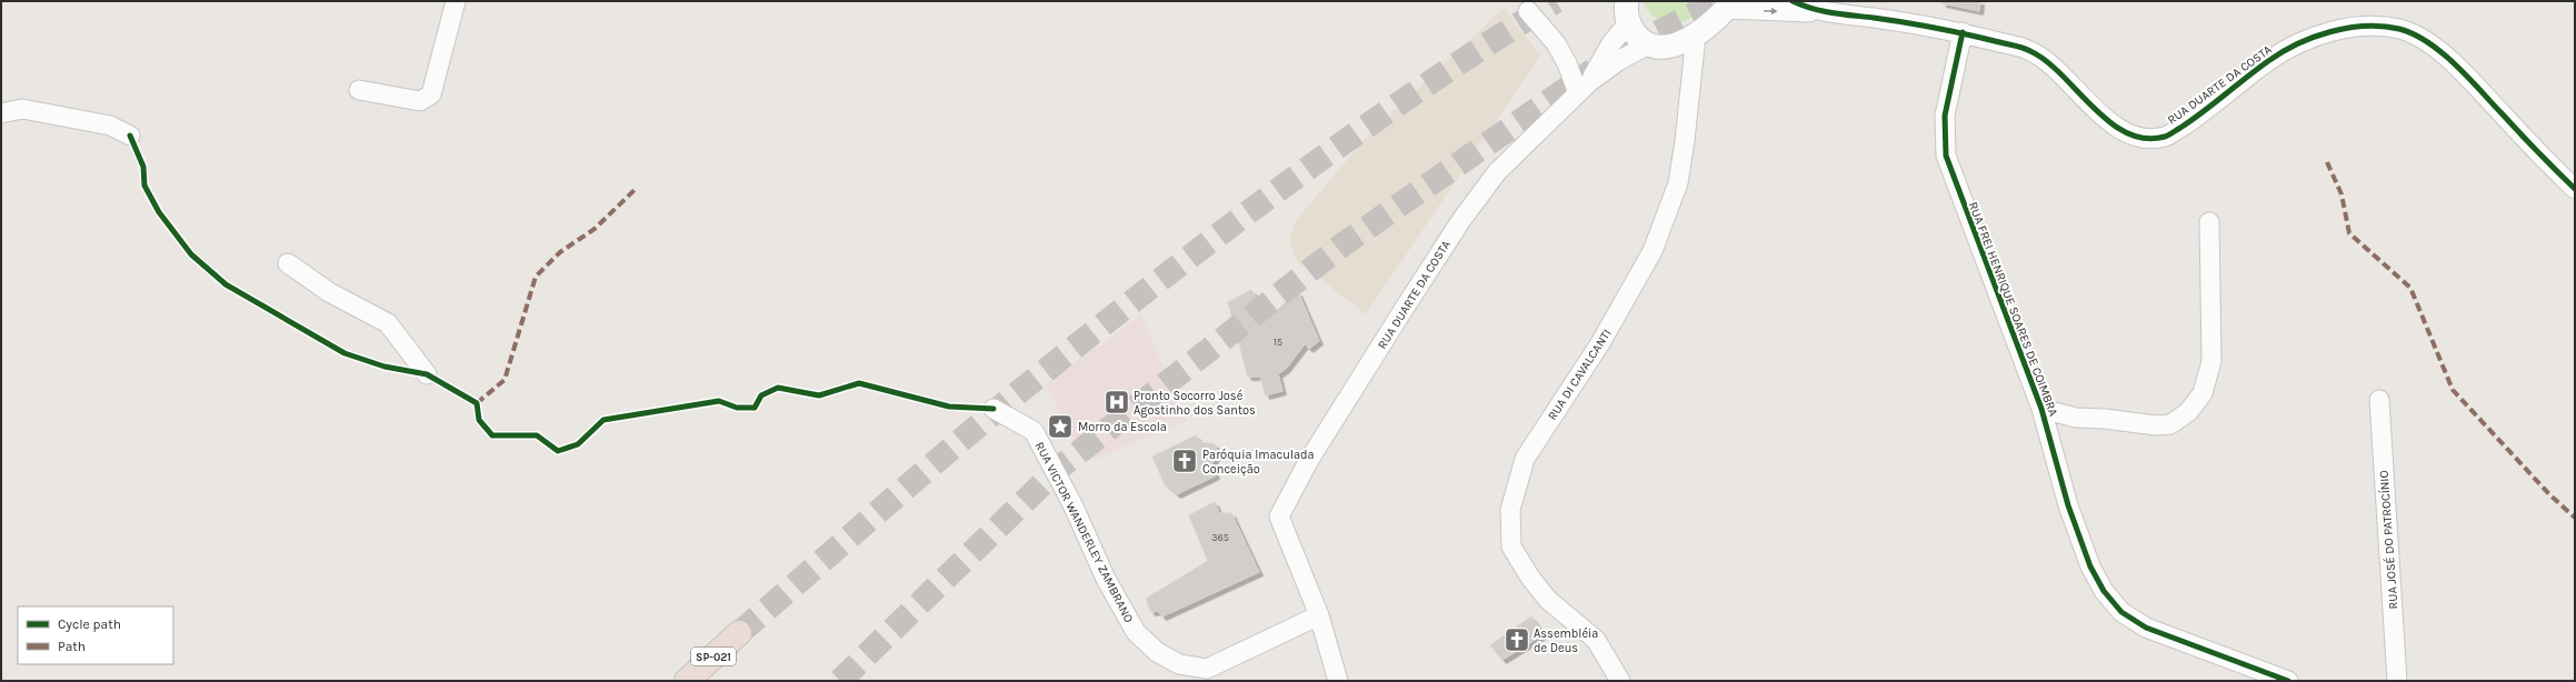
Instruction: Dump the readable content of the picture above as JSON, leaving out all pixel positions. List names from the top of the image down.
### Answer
{
  "streets": {
    "highway": ["SP-021"],
    "street": [
      "RUA DUARTE DA COSTA",
      "RUA FREI HENRIQUE SOARES DE COIMBRA",
      "RUA DI CAVALCANTI",
      "RUA VICTOR WANDERLEY ZAMBRANO",
      "RUA JOSÉ DO PATROCÍNIO"
    ]
  },
  "crossings": [
    ["RUA DUARTE DA COSTA", "RUA FREI HENRIQUE SOARES DE COIMBRA"],
    ["RUA DUARTE DA COSTA", "RUA VICTOR WANDERLEY ZAMBRANO"]
  ],
  "places": {
    "hospital": ["Pronto Socorro José Agostinho dos Santos"],
    "place": ["Morro da Escola"],
    "church": ["Paróquia Imaculada Conceição", "Assembléia de Deus"]
  },
  "house_numbers": ["15", "365"],
  "legend": ["Cycle path", "Path"]
}
